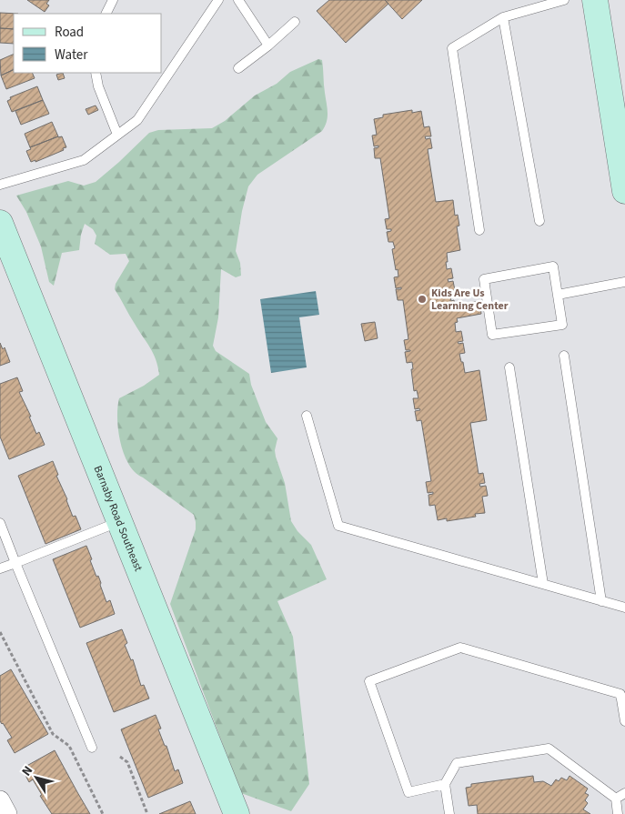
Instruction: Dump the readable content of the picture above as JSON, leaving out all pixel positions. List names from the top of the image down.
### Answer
{
  "streets": {
    "street": ["Barnaby Road Southeast"]
  },
  "places": ["Kids Are Us Learning Center"],
  "legend": ["Road", "Water"],
  "north": "top left"
}
